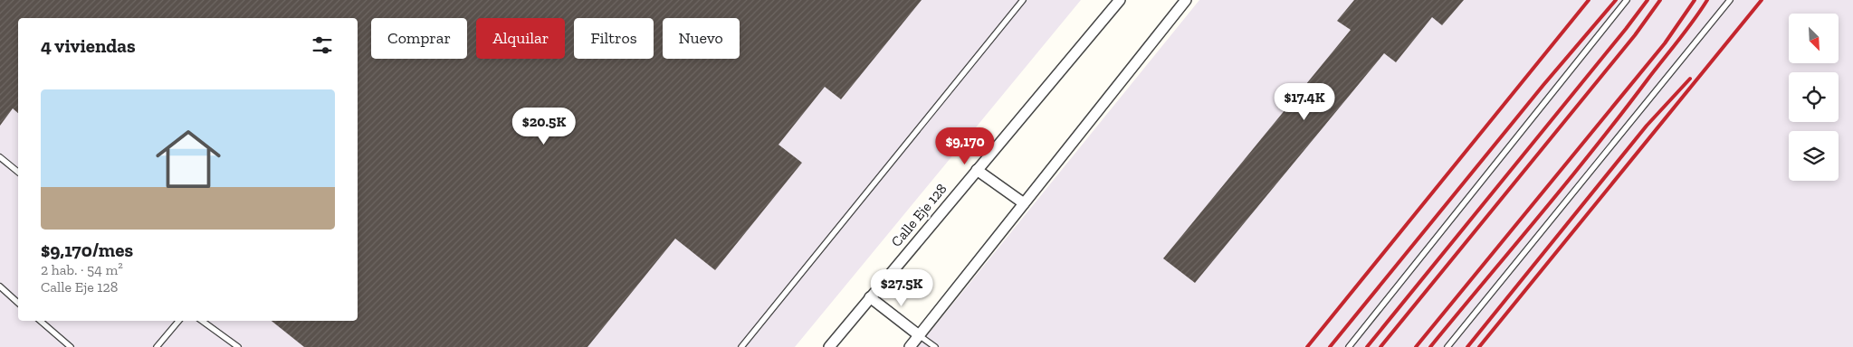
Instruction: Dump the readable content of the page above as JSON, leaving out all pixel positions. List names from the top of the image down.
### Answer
{
  "streets": {
    "street": ["Calle Eje 128"]
  },
  "north": "bottom right",
  "page": {
    "chip": [
      "Comprar",
      "Alquilar",
      "Filtros",
      "Nuevo"
    ],
    "heading": "4 viviendas",
    "list": [
      {
        "name": "$9,170/mes",
        "note": "2 hab. · 54 m² · Calle Eje 128"
      }
    ],
    "price": [
      "$17.4K",
      "$20.5K",
      "$9,170",
      "$27.5K"
    ]
  }
}
